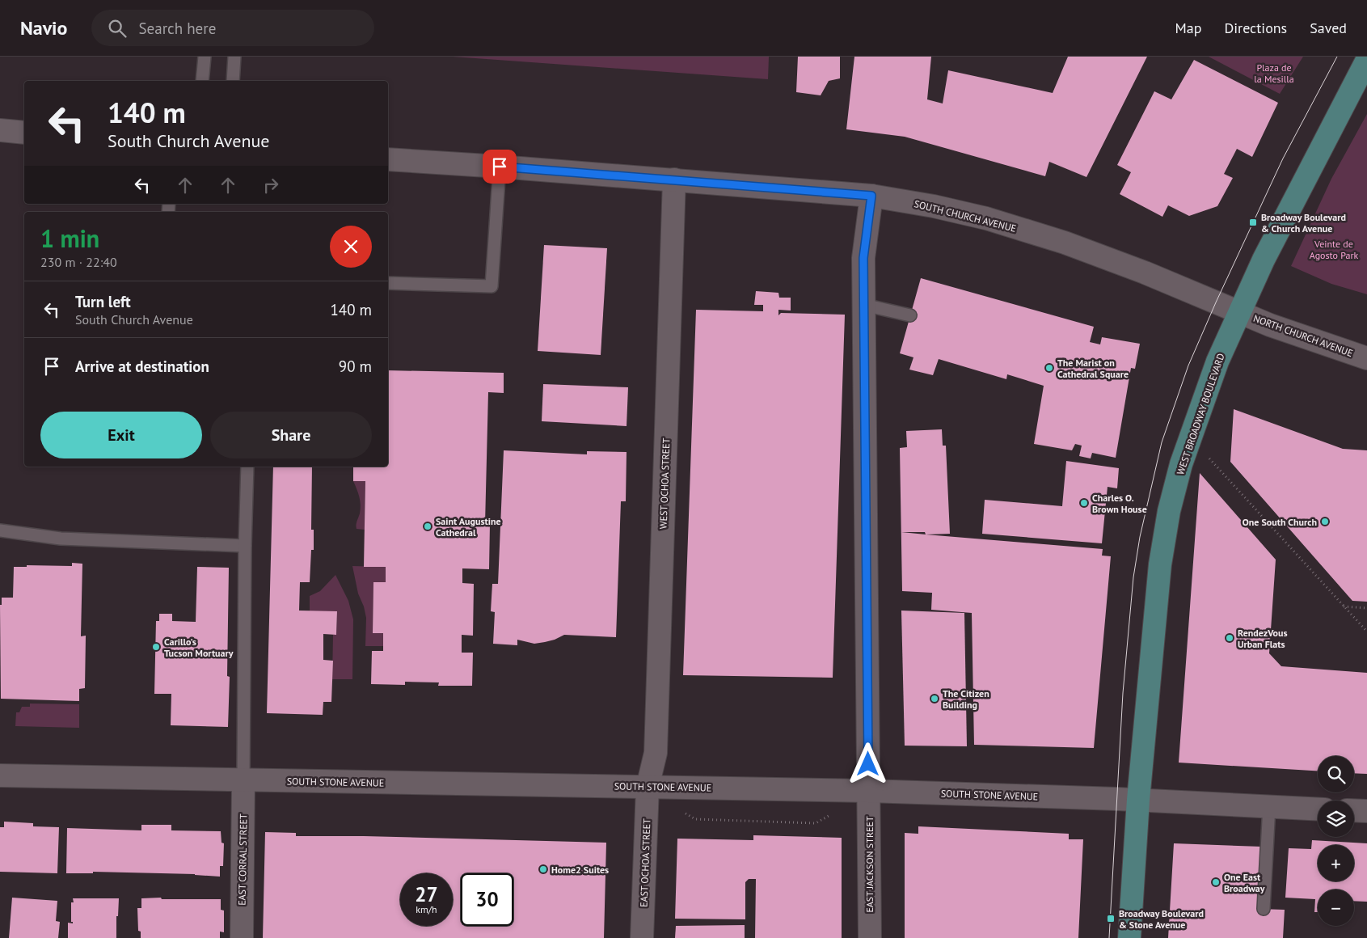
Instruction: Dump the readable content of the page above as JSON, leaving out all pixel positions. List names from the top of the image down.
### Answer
{
  "streets": {
    "main road": ["WEST BROADWAY BOULEVARD"],
    "street": [
      "SOUTH CHURCH AVENUE",
      "NORTH CHURCH AVENUE",
      "WEST OCHOA STREET",
      "SOUTH STONE AVENUE",
      "EAST CORRAL STREET",
      "EAST OCHOA STREET",
      "EAST JACKSON STREET"
    ]
  },
  "crossings": [
    ["SOUTH CHURCH AVENUE", "NORTH CHURCH AVENUE"],
    ["SOUTH CHURCH AVENUE", "WEST BROADWAY BOULEVARD"],
    ["SOUTH CHURCH AVENUE", "WEST OCHOA STREET"],
    ["SOUTH CHURCH AVENUE", "EAST JACKSON STREET"],
    ["NORTH CHURCH AVENUE", "WEST BROADWAY BOULEVARD"],
    ["WEST BROADWAY BOULEVARD", "SOUTH STONE AVENUE"],
    ["WEST OCHOA STREET", "SOUTH STONE AVENUE"],
    ["WEST OCHOA STREET", "EAST OCHOA STREET"],
    ["SOUTH STONE AVENUE", "EAST CORRAL STREET"],
    ["SOUTH STONE AVENUE", "EAST OCHOA STREET"],
    ["SOUTH STONE AVENUE", "EAST JACKSON STREET"]
  ],
  "parks": ["Plaza de la Mesilla", "Veinte de Agosto Park"],
  "places": {
    "transit": ["Broadway Boulevard & Church Avenue", "Broadway Boulevard & Stone Avenue"],
    "other": [
      "The Marist on Cathedral Square",
      "Charles O. Brown House",
      "One South Church",
      "Saint Augustine Cathedral",
      "RendezVous Urban Flats",
      "Carillo's Tucson Mortuary",
      "The Citizen Building",
      "Home2 Suites",
      "One East Broadway"
    ]
  },
  "page": {
    "header": "Navio",
    "search": "Search here",
    "nav": ["Map", "Directions", "Saved"],
    "turn": ["140 m", "South Church Avenue"],
    "heading": ["1 min", "230 m · 22:40"],
    "list": [
      {
        "name": "Turn left",
        "note": "South Church Avenue",
        "value": "140 m"
      },
      {
        "name": "Arrive at destination",
        "value": "90 m"
      }
    ],
    "buttons": ["Exit", "Share"],
    "map_buttons": ["+", "−"],
    "speed": "27 km/h",
    "limit": "30"
  }
}
